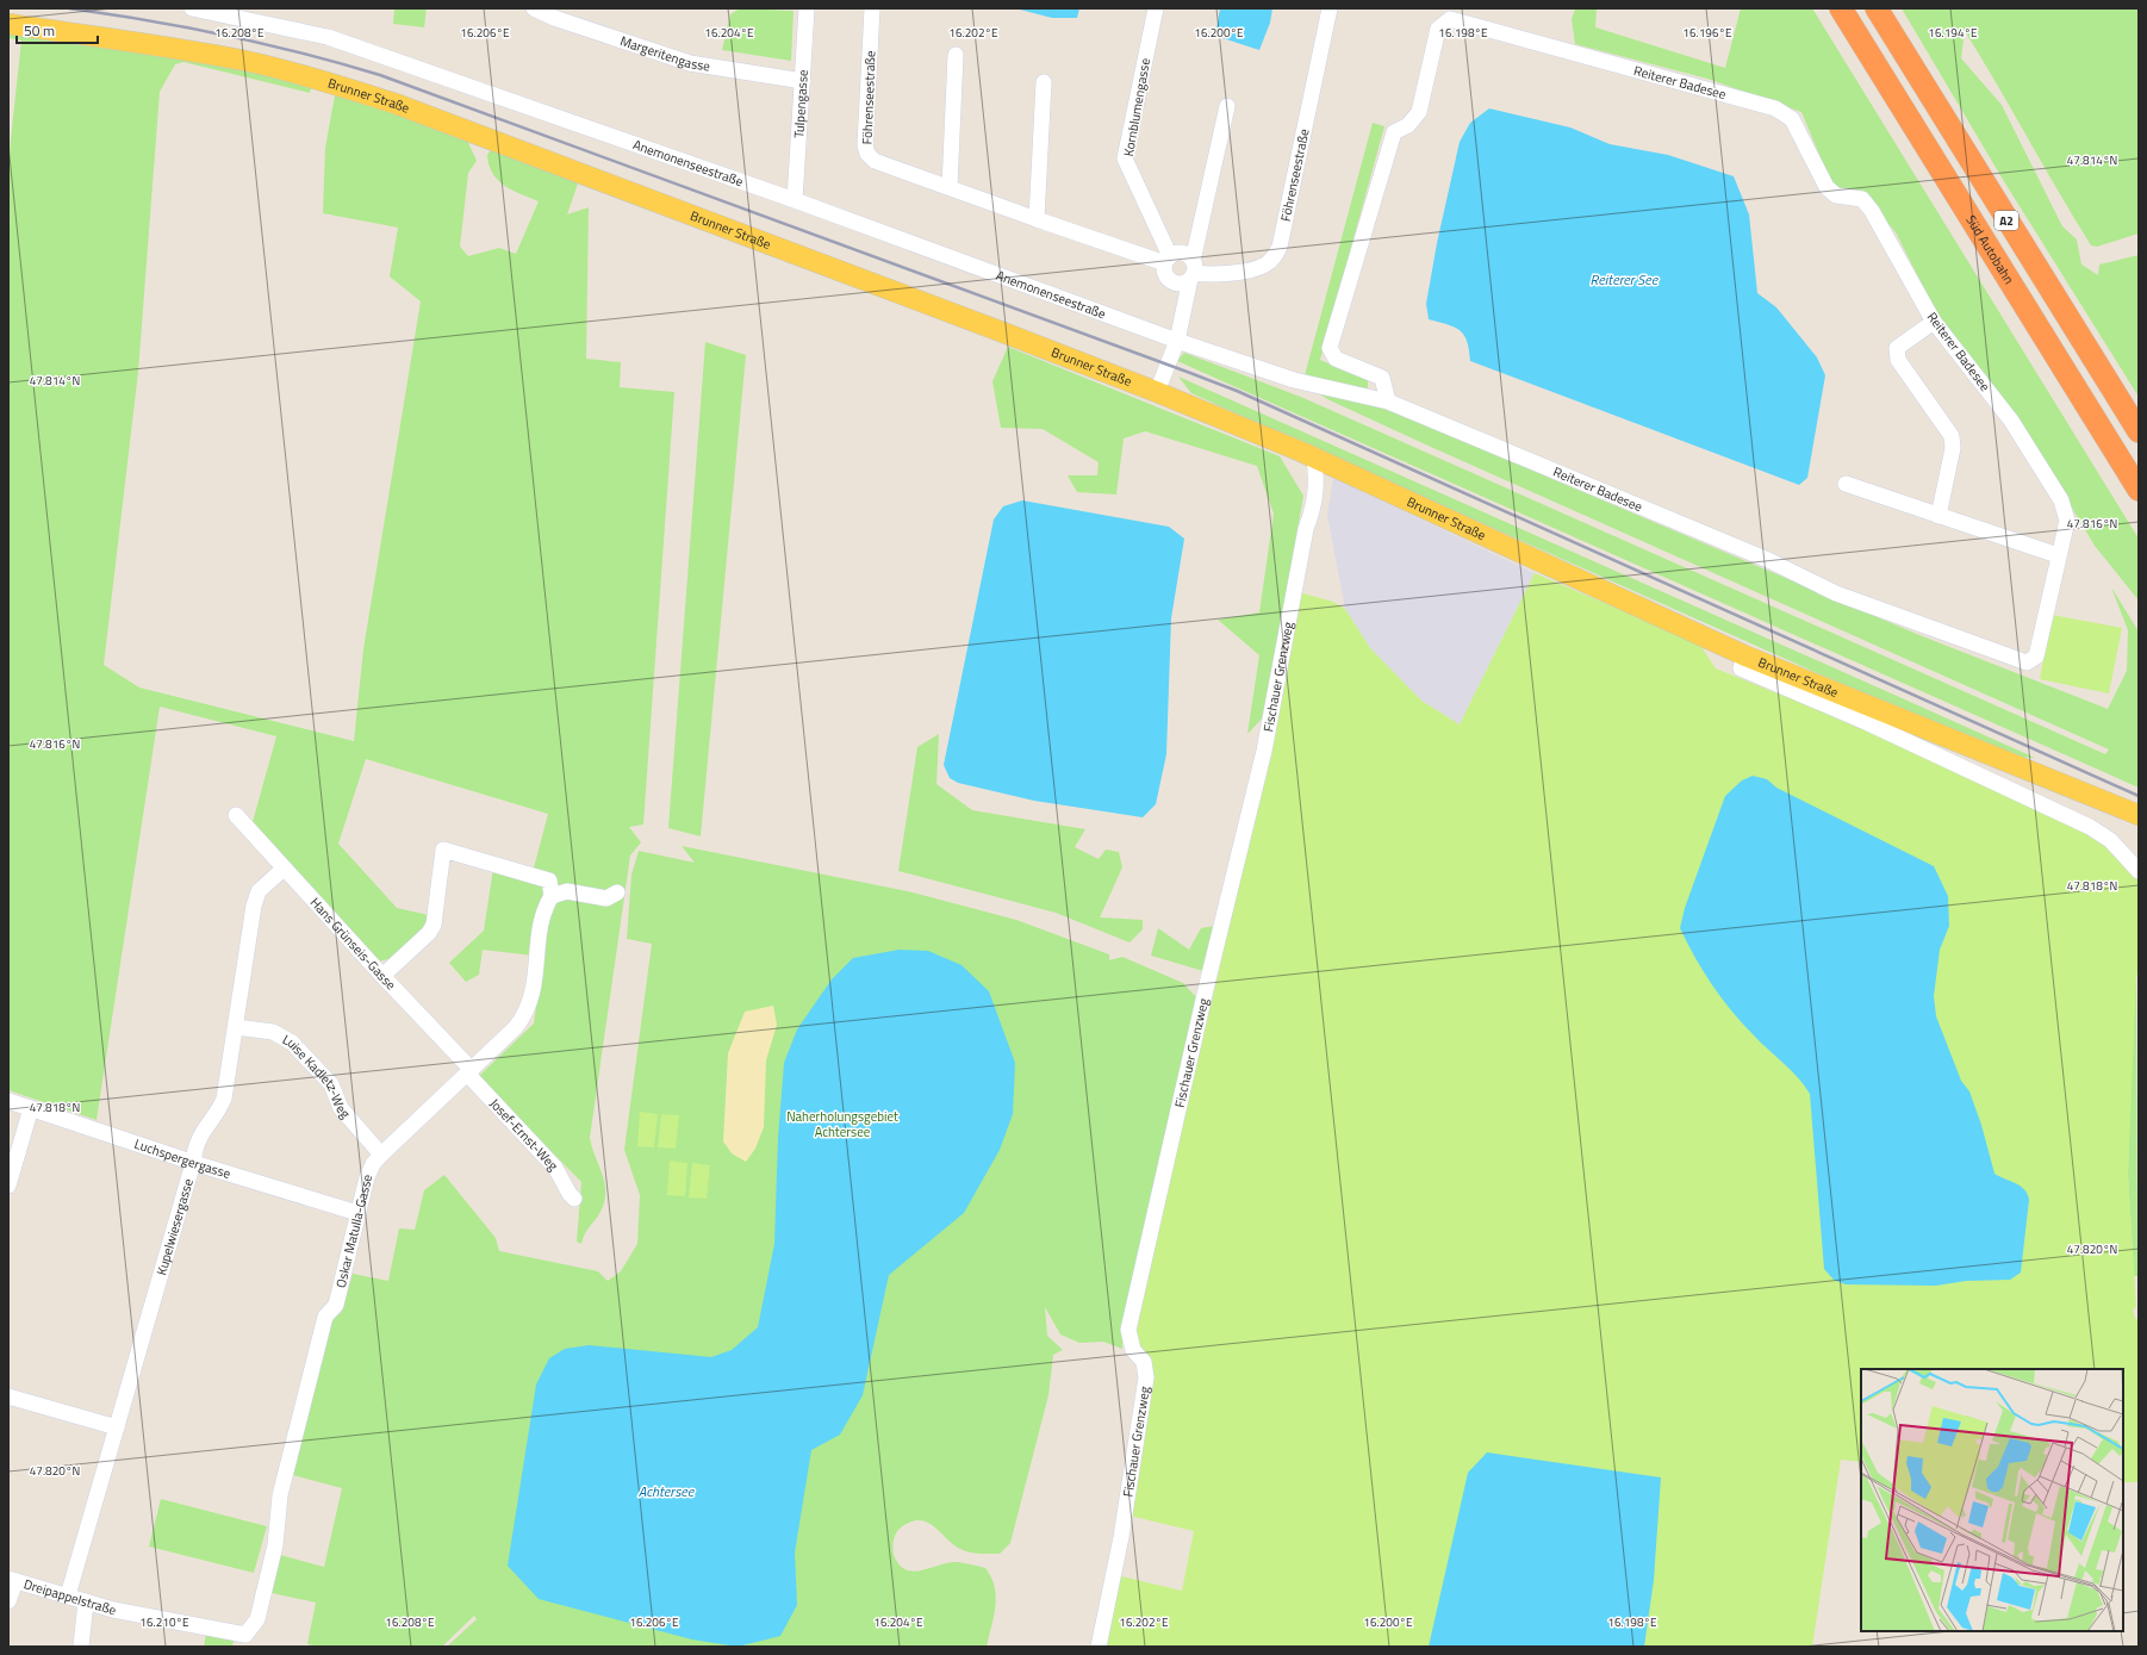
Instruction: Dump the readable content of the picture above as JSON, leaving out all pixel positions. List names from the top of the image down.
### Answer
{
  "streets": {
    "highway": ["A2", "Süd Autobahn"],
    "main road": ["Brunner Straße"],
    "street": [
      "Margeritengasse",
      "Reiterer Badesee",
      "Föhrenseestraße",
      "Tulpengasse",
      "Kornblumengasse",
      "Anemonenseestraße",
      "Fischauer Grenzweg",
      "Hans Grünseis-Gasse",
      "Luise Kadletz-Weg",
      "Josef-Ernst-Weg",
      "Luchspergergasse",
      "Kupelwiesergasse",
      "Oskar Matulla-Gasse",
      "Dreipappelstraße"
    ]
  },
  "crossings": [
    ["Margeritengasse", "Tulpengasse"],
    ["Reiterer Badesee", "Anemonenseestraße"],
    ["Brunner Straße", "Fischauer Grenzweg"],
    ["Föhrenseestraße", "Kornblumengasse"],
    ["Tulpengasse", "Anemonenseestraße"],
    ["Hans Grünseis-Gasse", "Josef-Ernst-Weg"],
    ["Hans Grünseis-Gasse", "Kupelwiesergasse"],
    ["Hans Grünseis-Gasse", "Oskar Matulla-Gasse"],
    ["Luise Kadletz-Weg", "Kupelwiesergasse"],
    ["Luise Kadletz-Weg", "Oskar Matulla-Gasse"],
    ["Josef-Ernst-Weg", "Oskar Matulla-Gasse"],
    ["Luchspergergasse", "Kupelwiesergasse"],
    ["Luchspergergasse", "Oskar Matulla-Gasse"],
    ["Kupelwiesergasse", "Dreipappelstraße"],
    ["Oskar Matulla-Gasse", "Dreipappelstraße"]
  ],
  "water": ["Reiterer See", "Achtersee"],
  "parks": ["Naherholungsgebiet Achtersee"],
  "scale_bar": "50 m",
  "coordinates": [
    "16.208°E",
    "16.206°E",
    "16.204°E",
    "16.202°E",
    "16.200°E",
    "16.198°E",
    "16.196°E",
    "16.194°E",
    "47.814°N",
    "47.816°N",
    "47.818°N",
    "47.820°N",
    "16.210°E"
  ]
}
